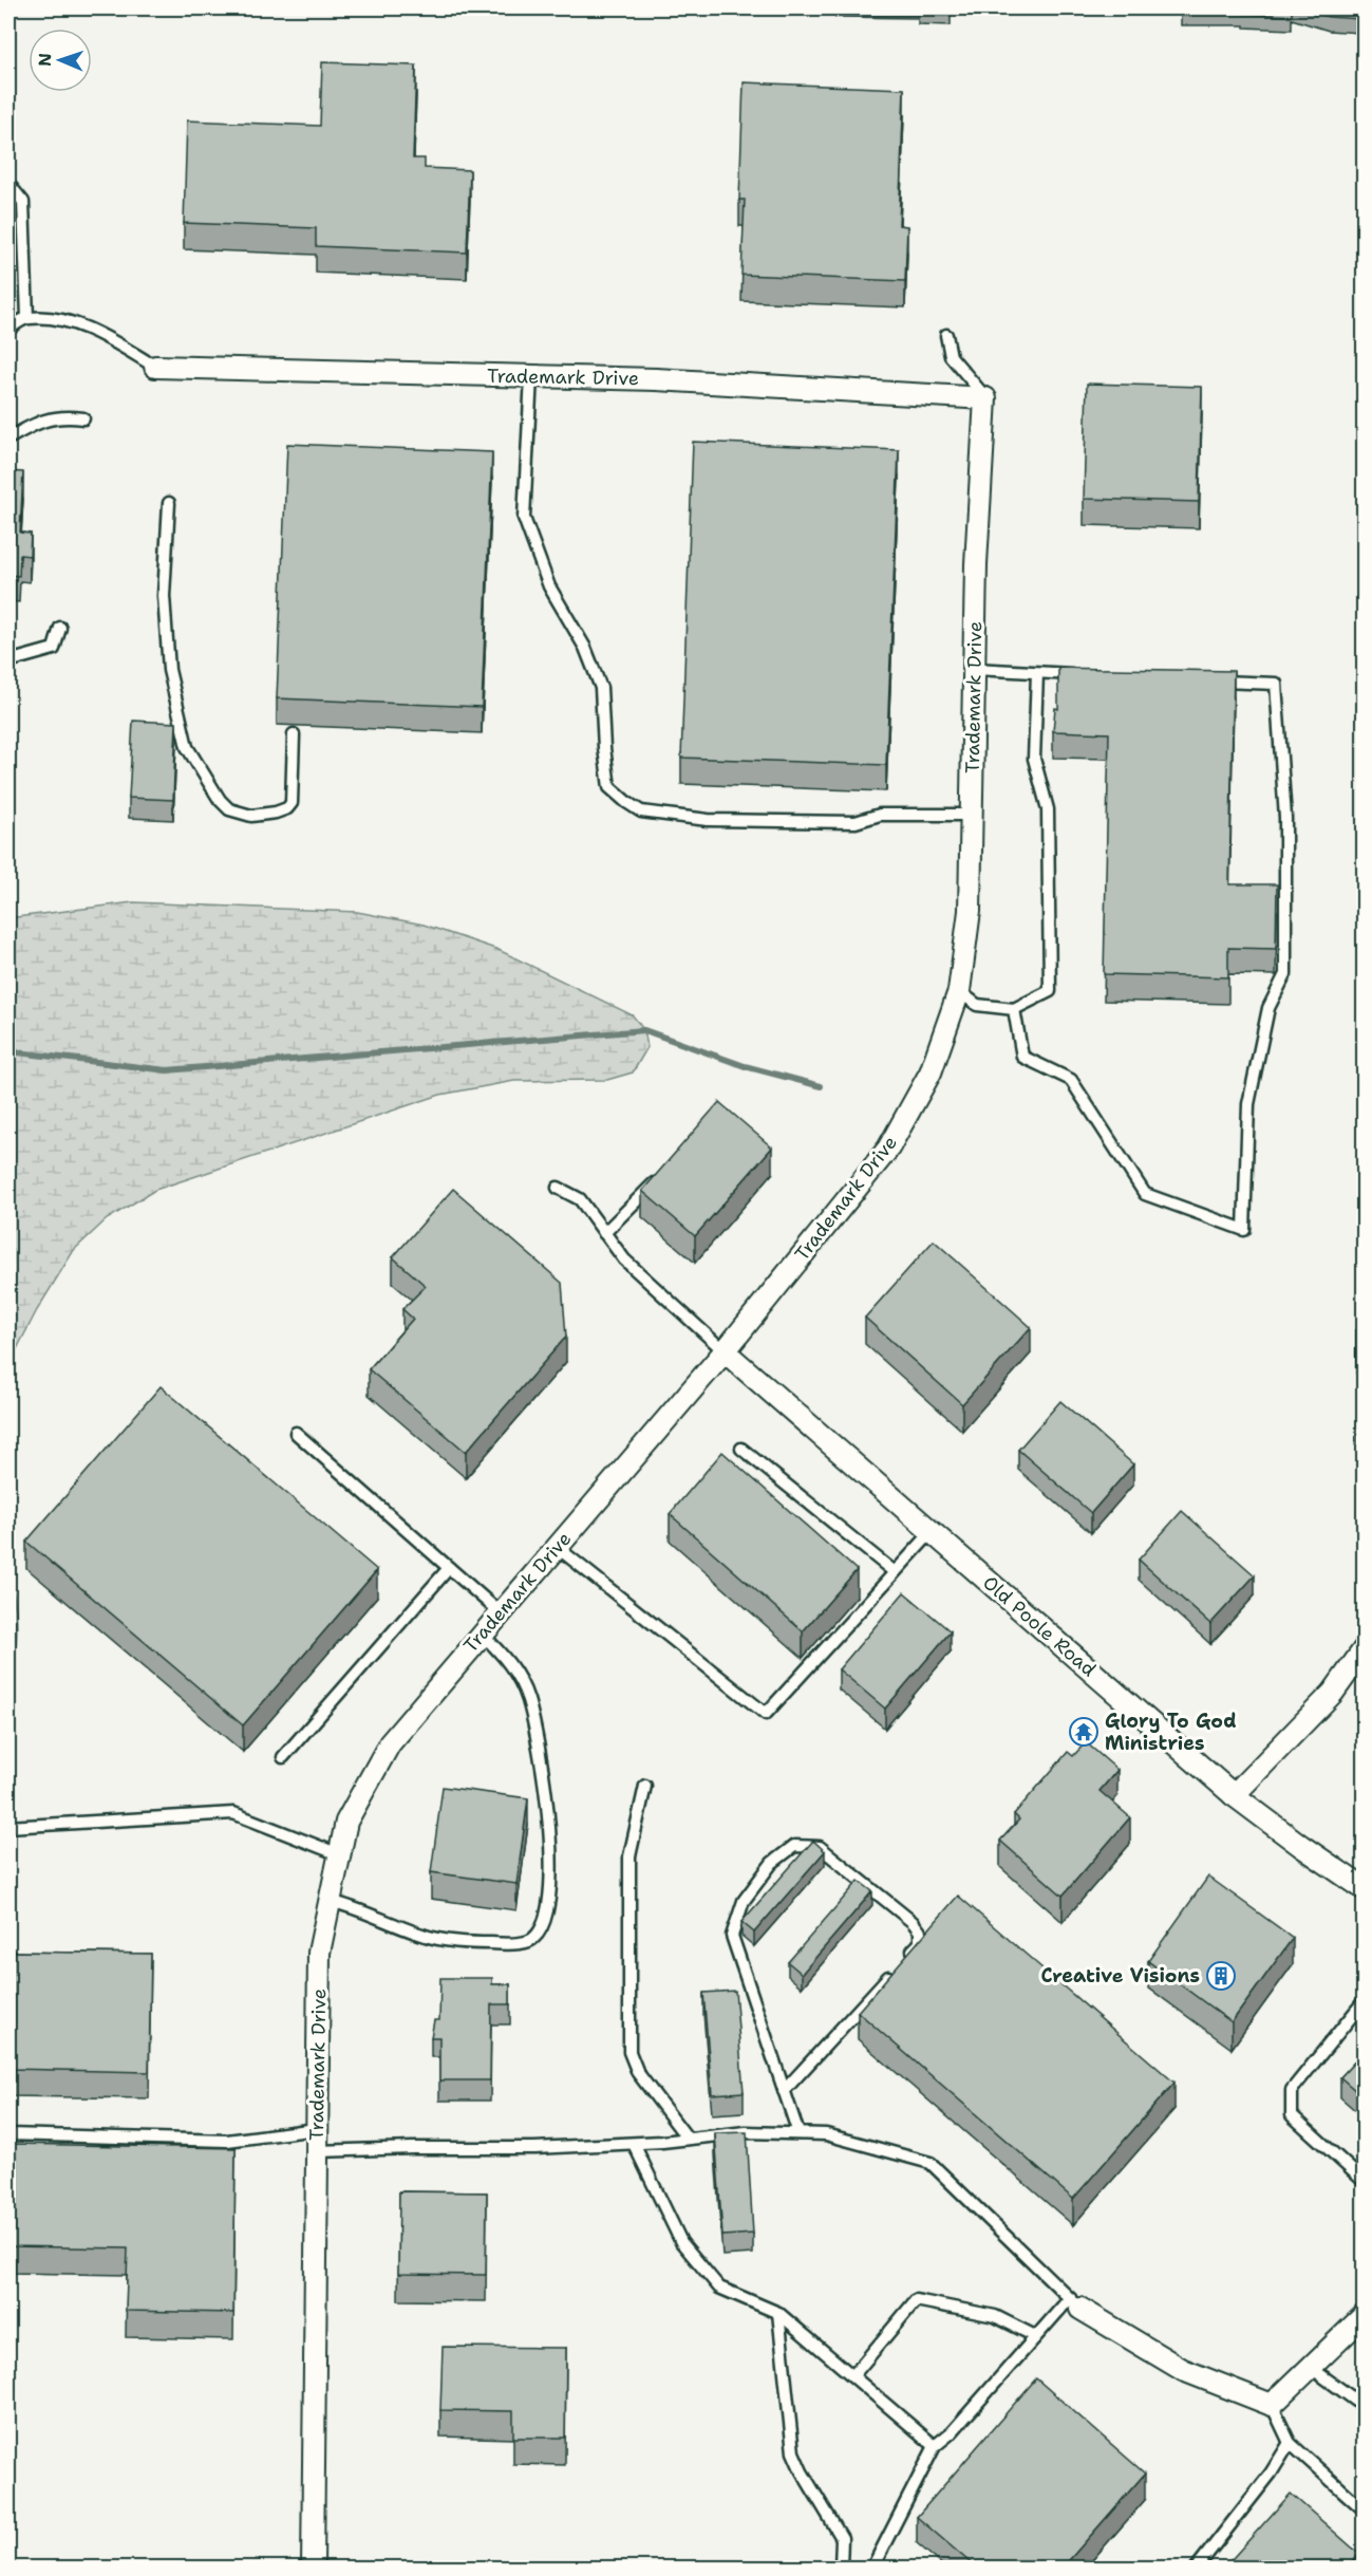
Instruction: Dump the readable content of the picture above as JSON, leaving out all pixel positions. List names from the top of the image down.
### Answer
{
  "streets": {
    "street": ["Trademark Drive", "Old Poole Road"]
  },
  "crossings": [
    ["Trademark Drive", "Old Poole Road"]
  ],
  "places": {
    "temple": ["Glory To God Ministries"],
    "building": ["Creative Visions"]
  },
  "north": "left"
}
